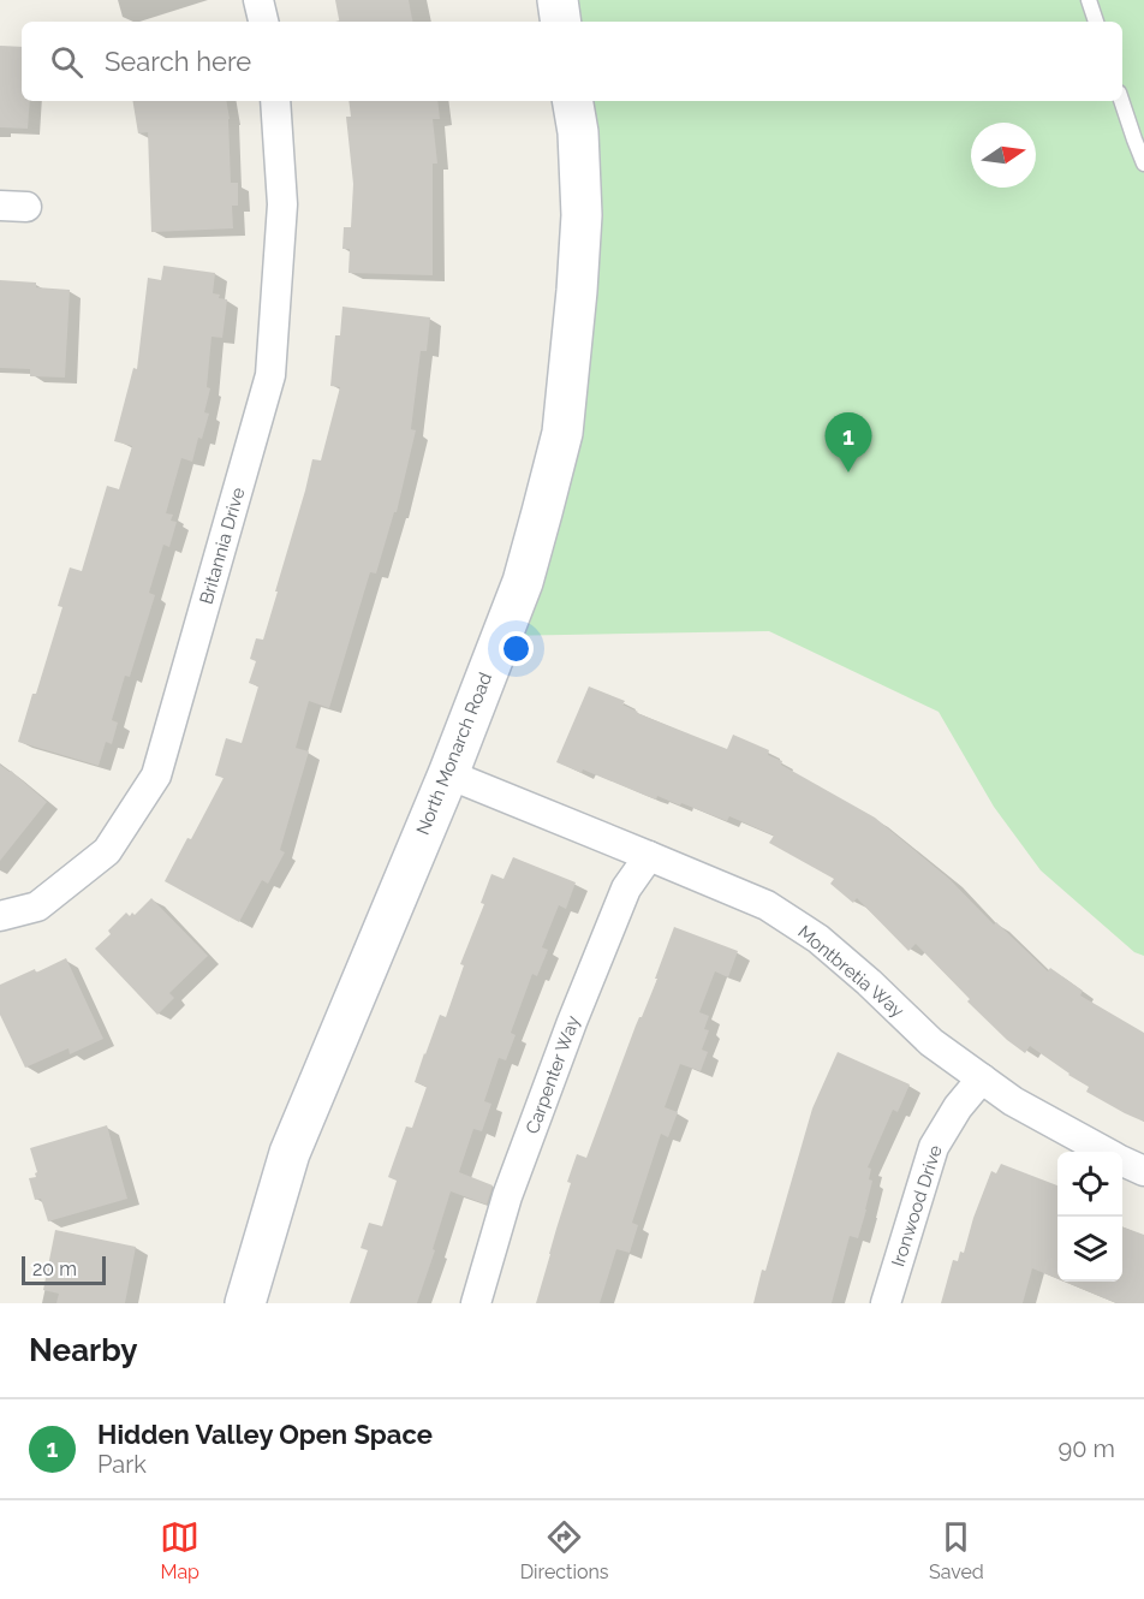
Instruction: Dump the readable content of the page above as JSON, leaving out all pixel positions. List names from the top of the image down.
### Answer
{
  "streets": {
    "street": [
      "Britannia Drive",
      "North Monarch Road",
      "Montbretia Way",
      "Carpenter Way",
      "Ironwood Drive"
    ]
  },
  "crossings": [
    ["North Monarch Road", "Montbretia Way"],
    ["Montbretia Way", "Carpenter Way"],
    ["Montbretia Way", "Ironwood Drive"]
  ],
  "scale_bar": "20 m",
  "north": "right",
  "page": {
    "search": "Search here",
    "pins": "1",
    "scale": "20 m",
    "heading": "Nearby",
    "list": [
      {
        "mark": "1",
        "name": "Hidden Valley Open Space",
        "note": "Park",
        "value": "90 m"
      }
    ],
    "nav": ["Map", "Directions", "Saved"]
  }
}
